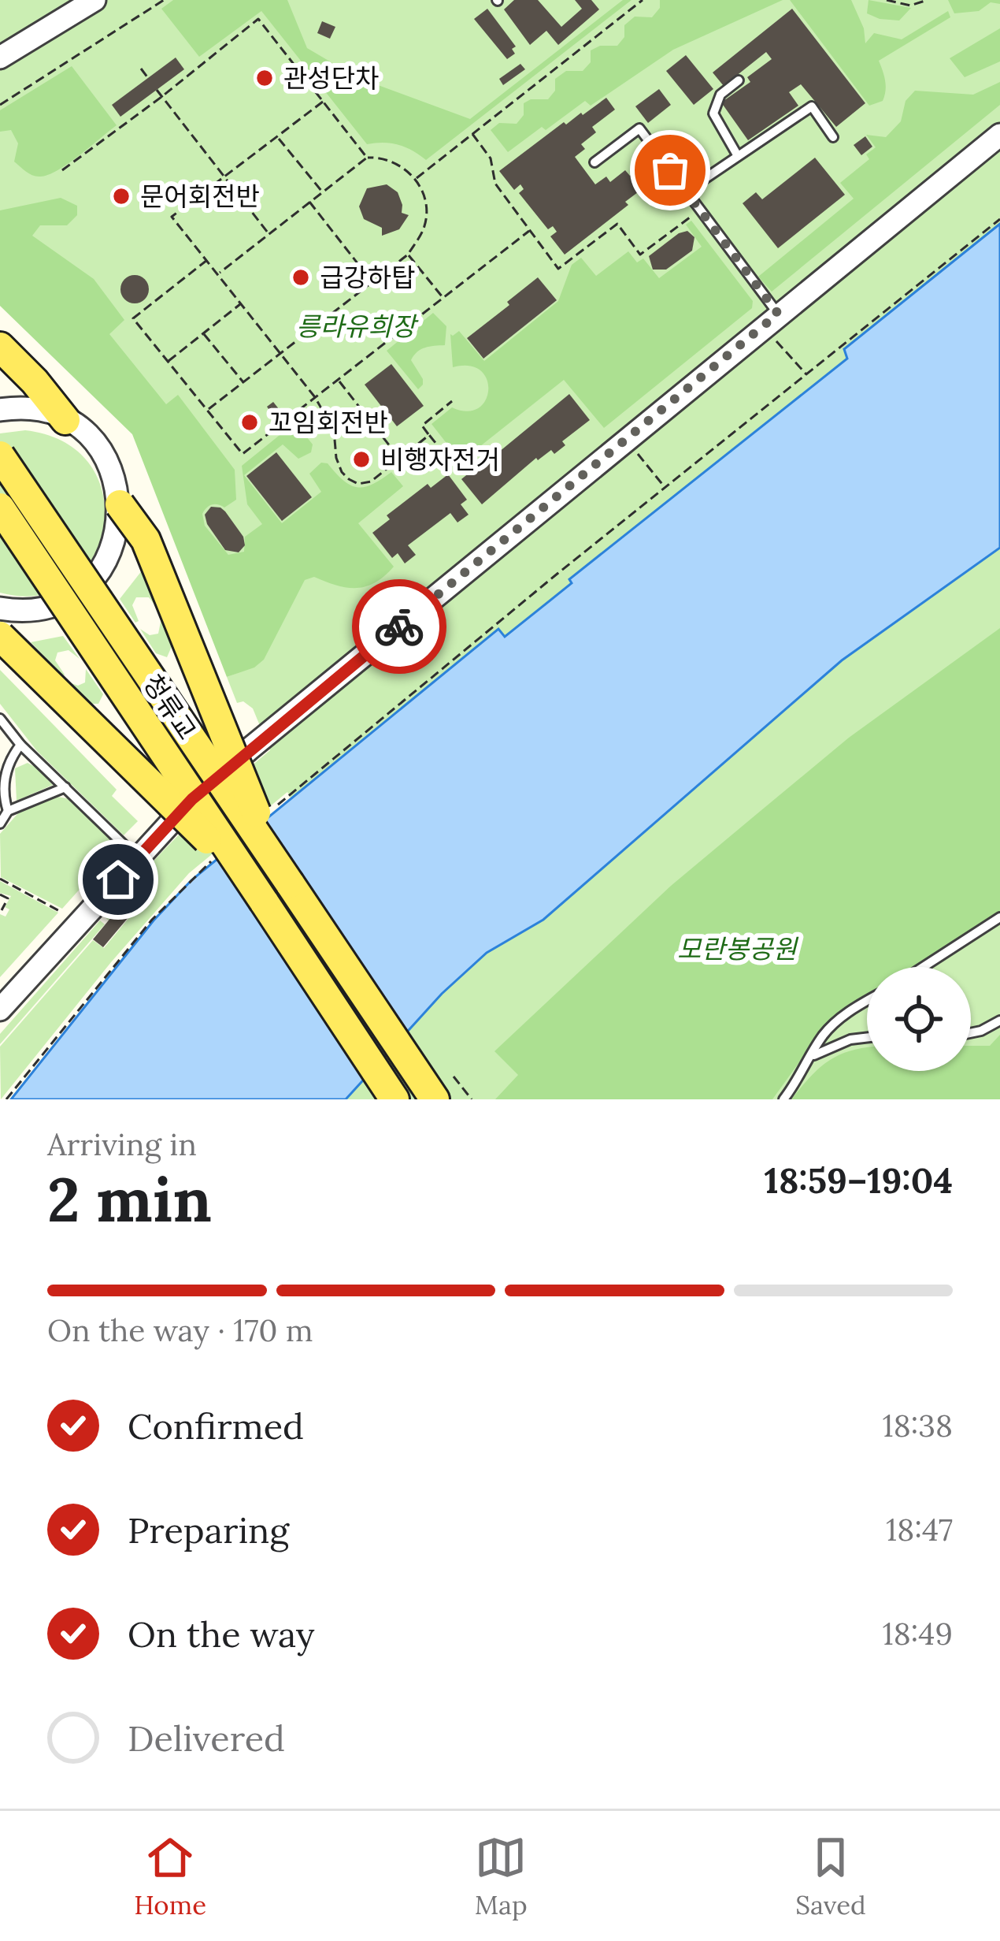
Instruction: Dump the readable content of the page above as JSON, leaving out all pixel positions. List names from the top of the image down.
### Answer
{
  "streets": {
    "main road": ["청류교"]
  },
  "parks": ["릉라유희장", "모란봉공원"],
  "places": [
    "관성단차",
    "문어회전반",
    "급강하탑",
    "꼬임회전반",
    "비행자전거"
  ],
  "page": {
    "heading": ["2 min", "Arriving in", "18:59–19:04"],
    "bar": "On the way · 170 m",
    "list": [
      ["Confirmed", "18:38"],
      ["Preparing", "18:47"],
      ["On the way", "18:49"],
      "Delivered"
    ],
    "tabs": ["Home", "Map", "Saved"]
  }
}
